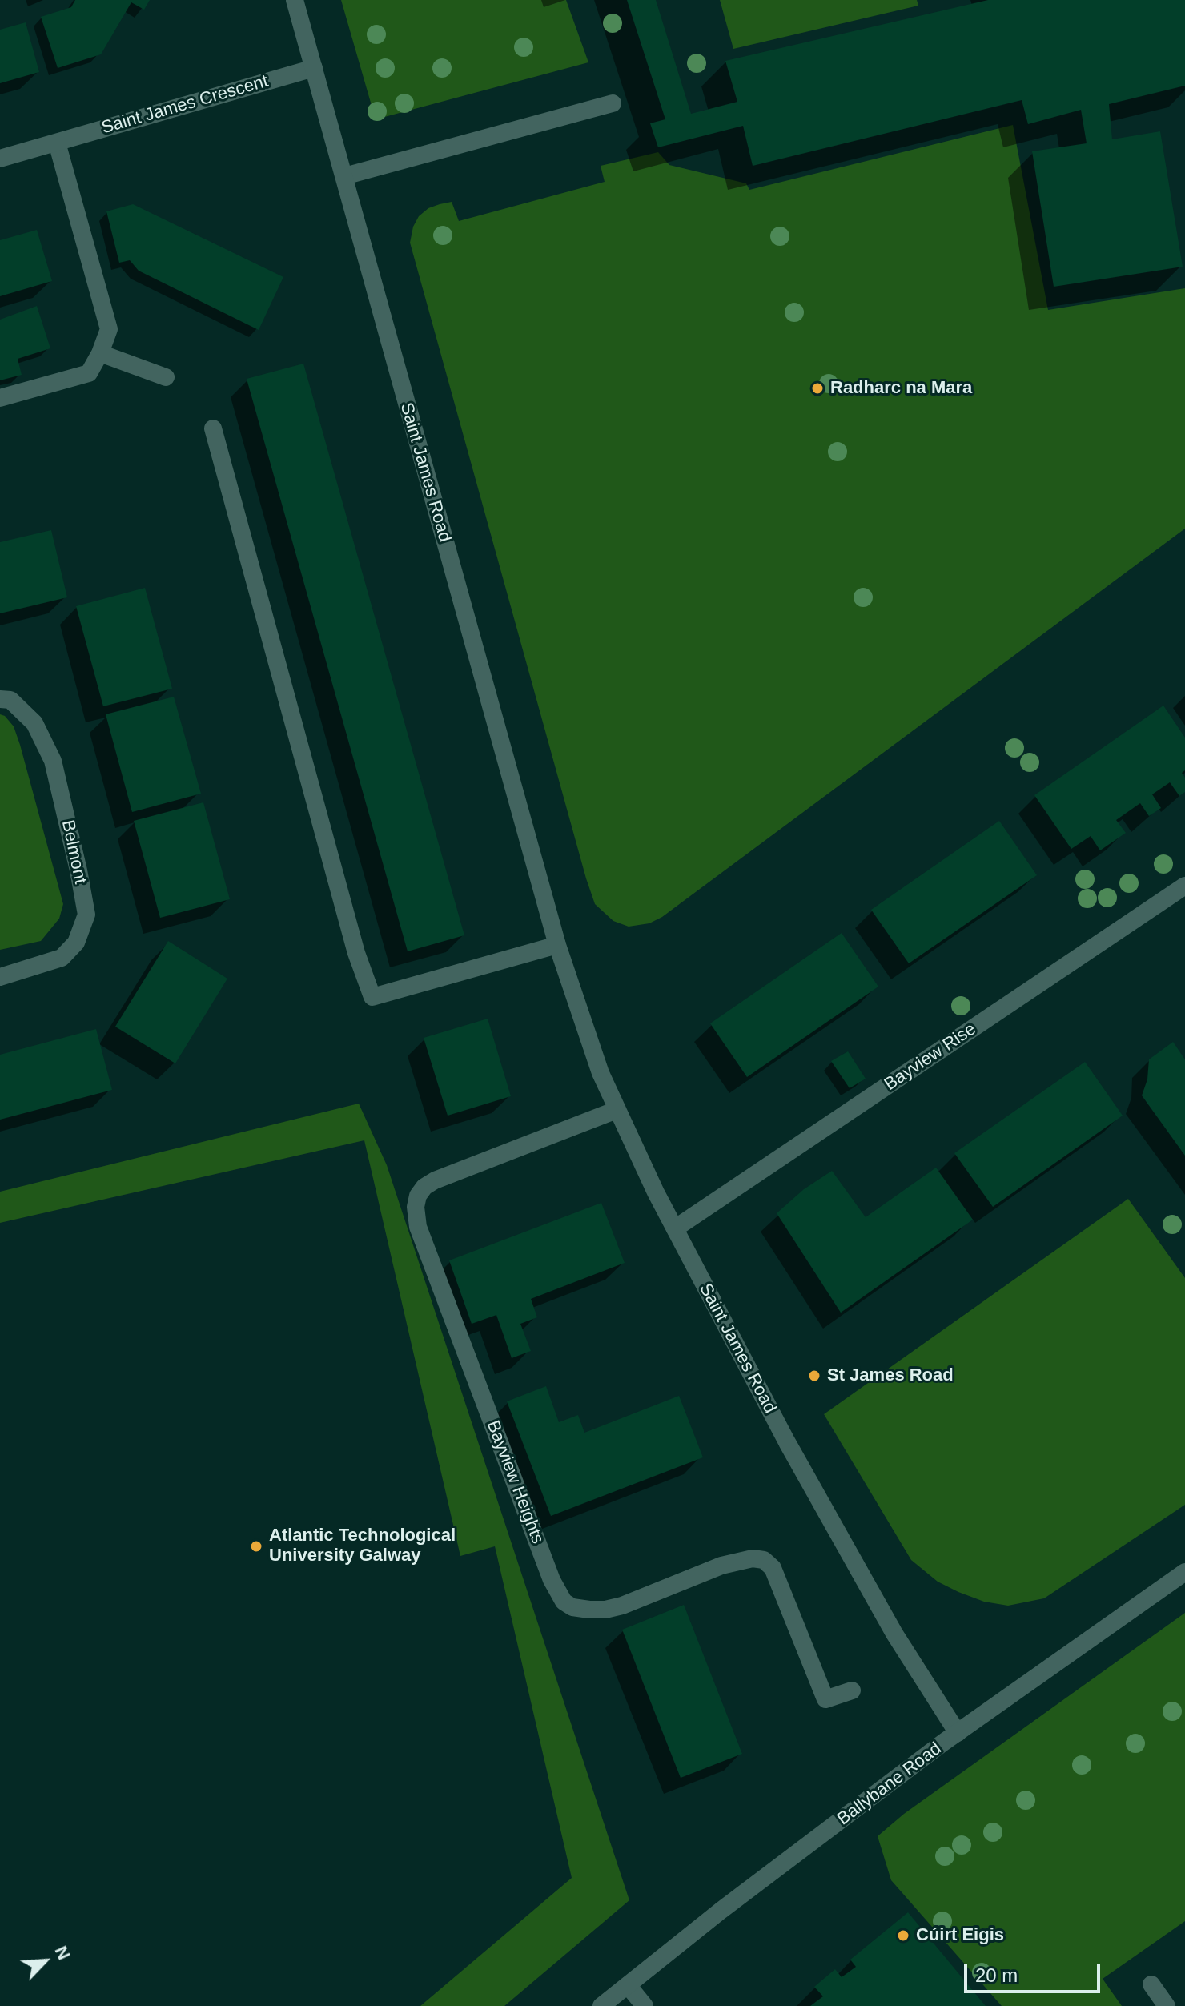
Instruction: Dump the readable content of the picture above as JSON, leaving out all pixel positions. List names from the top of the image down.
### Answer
{
  "streets": {
    "street": [
      "Saint James Crescent",
      "Saint James Road",
      "Belmont",
      "Bayview Rise",
      "Bayview Heights",
      "Ballybane Road"
    ]
  },
  "crossings": [
    ["Saint James Crescent", "Saint James Road"],
    ["Saint James Road", "Bayview Rise"],
    ["Saint James Road", "Bayview Heights"],
    ["Saint James Road", "Ballybane Road"]
  ],
  "places": [
    "Radharc na Mara",
    "St James Road",
    "Atlantic Technological University Galway",
    "Cúirt Eigis"
  ],
  "scale_bar": "20 m",
  "north": "top right"
}
